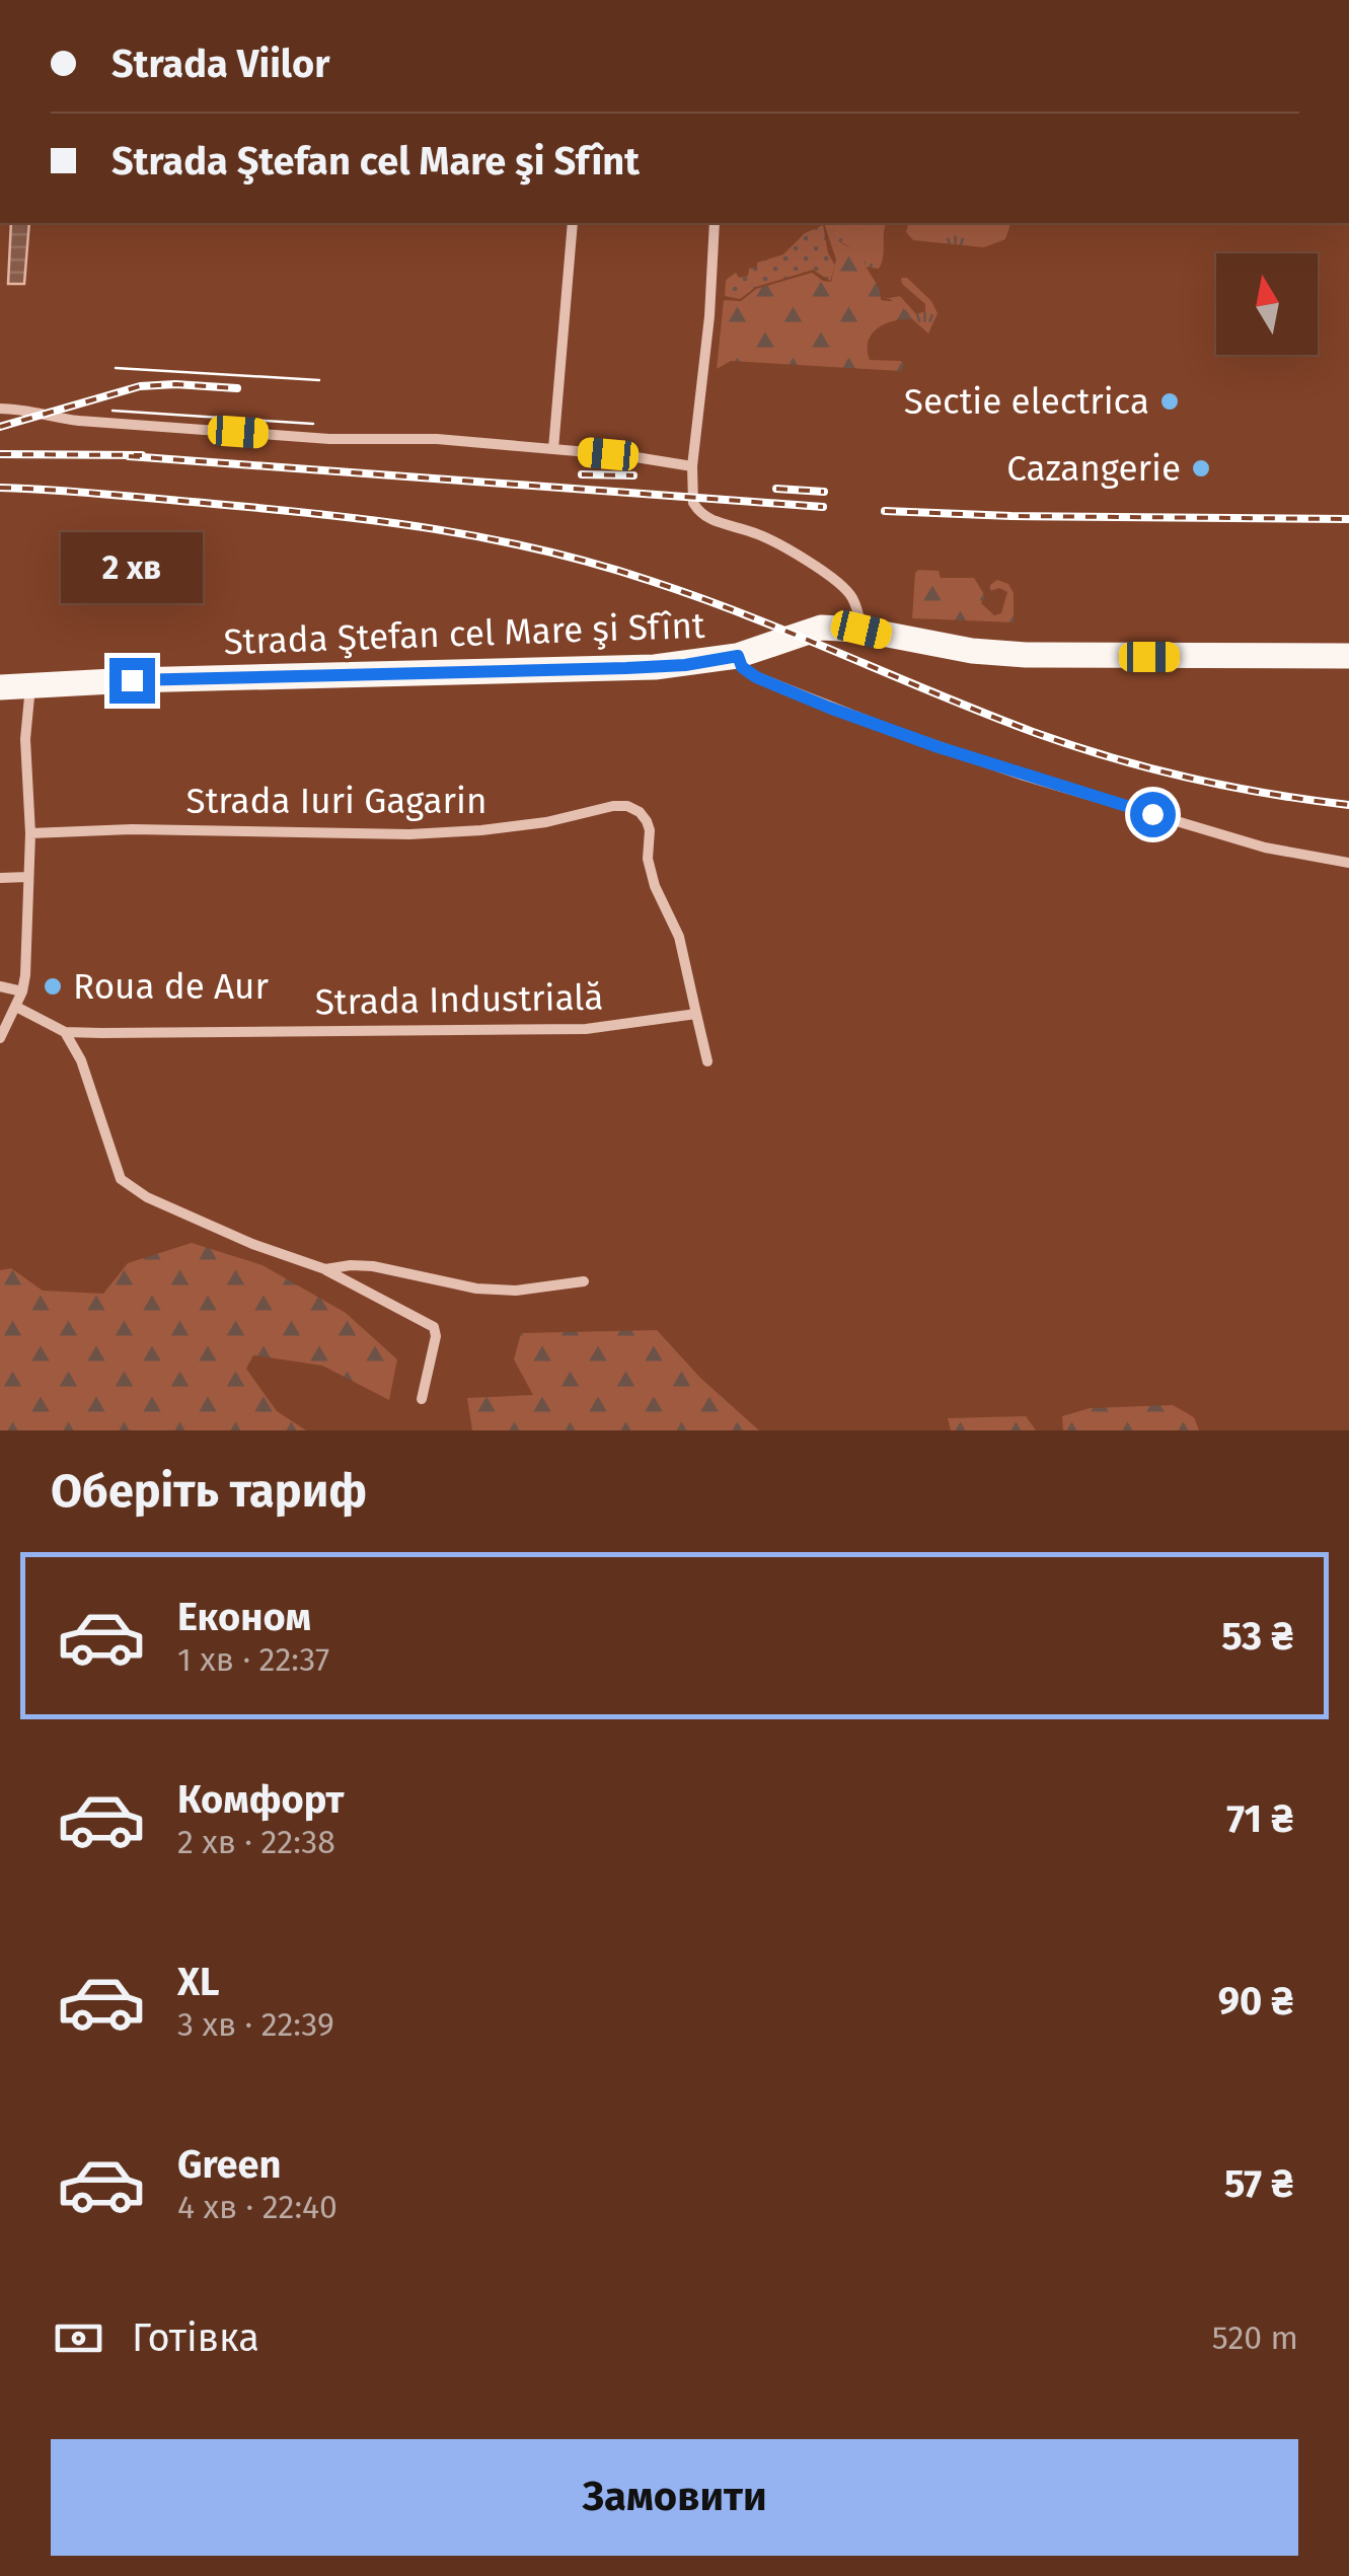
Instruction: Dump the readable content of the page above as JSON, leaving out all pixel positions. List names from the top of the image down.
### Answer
{
  "streets": {
    "main road": ["Strada Ştefan cel Mare şi Sfînt"],
    "street": ["Strada Iuri Gagarin", "Strada Industrială"]
  },
  "crossings": [
    ["Strada Iuri Gagarin", "Strada Industrială"]
  ],
  "places": ["Sectie electrica", "Cazangerie", "Roua de Aur"],
  "north": "top",
  "page": {
    "banner": ["Strada Viilor", "Strada Ştefan cel Mare şi Sfînt"],
    "bubble": "2 хв",
    "heading": "Оберіть тариф",
    "list": [
      {
        "name": "Економ",
        "note": "1 хв · 22:37",
        "value": "53 ₴"
      },
      {
        "name": "Комфорт",
        "note": "2 хв · 22:38",
        "value": "71 ₴"
      },
      {
        "name": "XL",
        "note": "3 хв · 22:39",
        "value": "90 ₴"
      },
      {
        "name": "Green",
        "note": "4 хв · 22:40",
        "value": "57 ₴"
      }
    ],
    "pay": ["Готівка", "520 m"],
    "buttons": "Замовити"
  }
}
